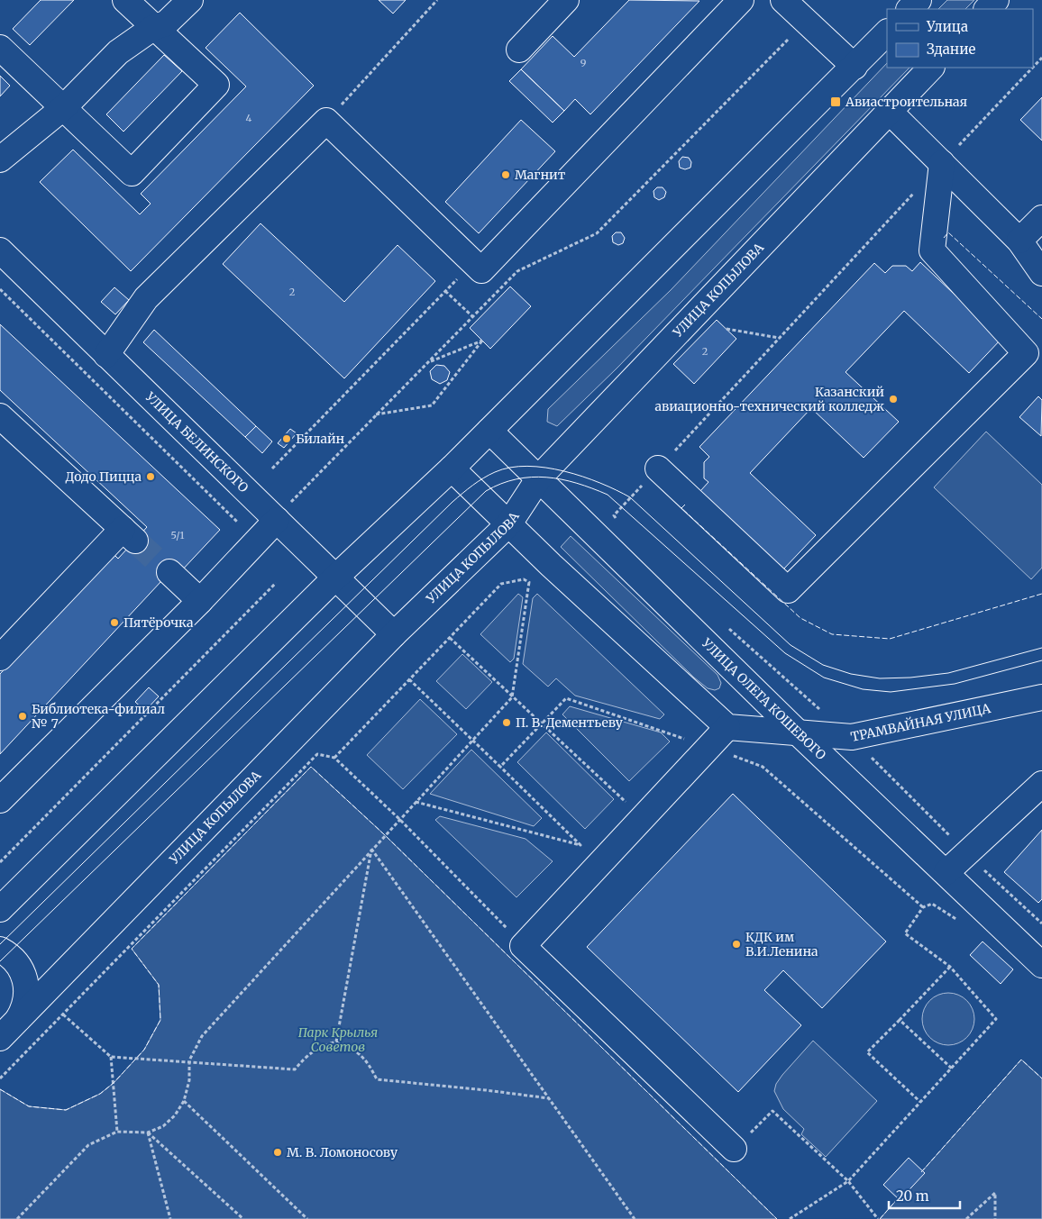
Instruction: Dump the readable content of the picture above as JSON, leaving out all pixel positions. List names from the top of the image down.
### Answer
{
  "streets": {
    "main road": [
      "УЛИЦА КОПЫЛОВА",
      "УЛИЦА БЕЛИНСКОГО",
      "УЛИЦА ОЛЕГА КОШЕВОГО",
      "ТРАМВАЙНАЯ УЛИЦА"
    ]
  },
  "crossings": [
    ["УЛИЦА КОПЫЛОВА", "УЛИЦА БЕЛИНСКОГО"],
    ["УЛИЦА КОПЫЛОВА", "УЛИЦА ОЛЕГА КОШЕВОГО"],
    ["УЛИЦА ОЛЕГА КОШЕВОГО", "ТРАМВАЙНАЯ УЛИЦА"]
  ],
  "parks": ["Парк Крылья Советов"],
  "places": {
    "transit": ["Авиастроительная"],
    "other": [
      "Магнит",
      "Казанский авиационно-технический колледж",
      "Билайн",
      "Додо Пицца",
      "Пятёрочка",
      "Библиотека-филиал № 7",
      "П. В. Дементьеву",
      "КДК им В.И.Ленина",
      "М. В. Ломоносову"
    ]
  },
  "house_numbers": [
    "9",
    "4",
    "2",
    "2",
    "5/1"
  ],
  "legend": ["Улица", "Здание"],
  "scale_bar": "20 m"
}
